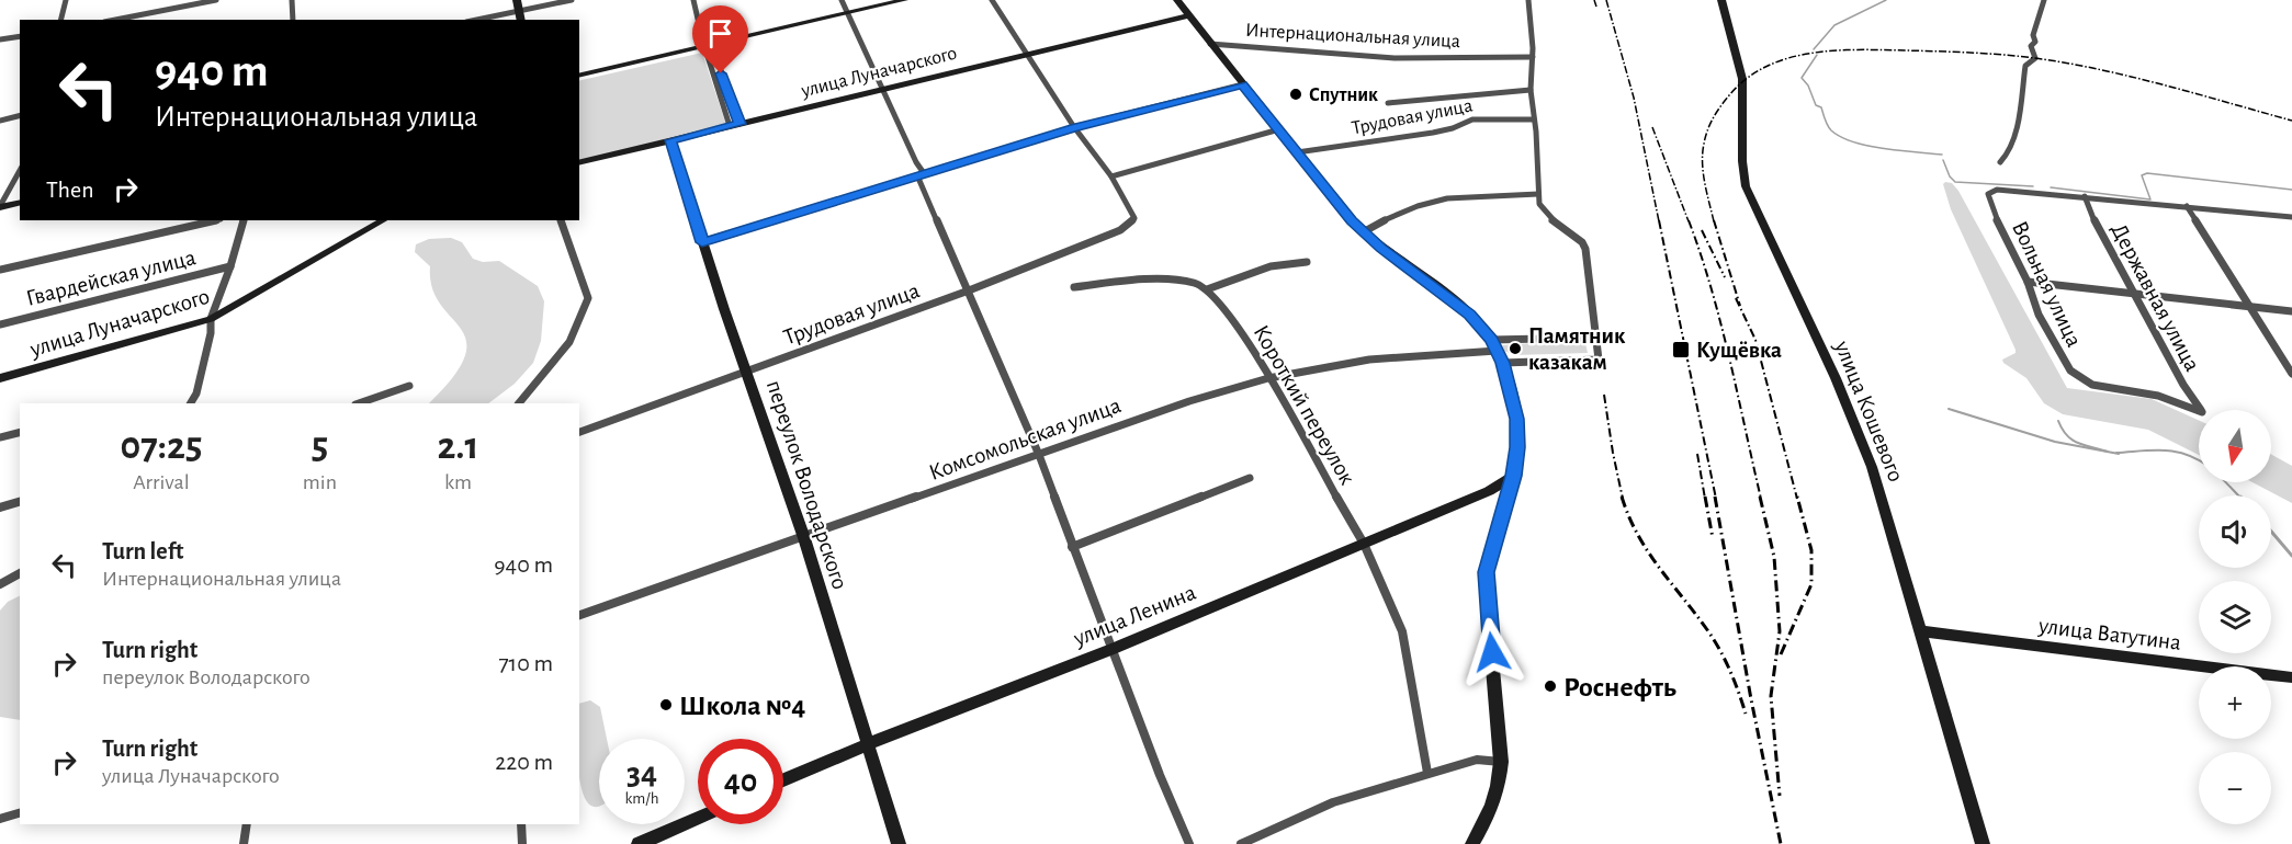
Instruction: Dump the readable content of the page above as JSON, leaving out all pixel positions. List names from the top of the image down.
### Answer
{
  "streets": {
    "street": [
      "Интернациональная улица",
      "улица Луначарского",
      "Трудовая улица",
      "Гвардейская улица",
      "Вольная улица",
      "Державная улица",
      "Короткий переулок",
      "улица Кошевого",
      "Комсомольская улица",
      "переулок Володарского",
      "улица Ленина",
      "улица Ватутина"
    ]
  },
  "crossings": [
    ["улица Луначарского", "переулок Володарского"],
    ["Трудовая улица", "переулок Володарского"],
    ["Вольная улица", "Державная улица"],
    ["Короткий переулок", "Комсомольская улица"],
    ["Короткий переулок", "улица Ленина"],
    ["улица Кошевого", "улица Ватутина"],
    ["Комсомольская улица", "переулок Володарского"],
    ["переулок Володарского", "улица Ленина"]
  ],
  "places": {
    "other": [
      "Спутник",
      "Памятник казакам",
      "Роснефть",
      "Школа №4"
    ],
    "transit": ["Кущёвка"]
  },
  "north": "bottom",
  "page": {
    "turn": ["940 m", "Интернациональная улица"],
    "then": "Then",
    "eta": [
      "07:25",
      "Arrival",
      "5",
      "min",
      "2.1",
      "km"
    ],
    "map_buttons": ["+", "−"],
    "list": [
      {
        "name": "Turn left",
        "note": "Интернациональная улица",
        "value": "940 m"
      },
      {
        "name": "Turn right",
        "note": "переулок Володарского",
        "value": "710 m"
      },
      {
        "name": "Turn right",
        "note": "улица Луначарского",
        "value": "220 m"
      }
    ],
    "speed": "34 km/h",
    "limit": "40"
  }
}
